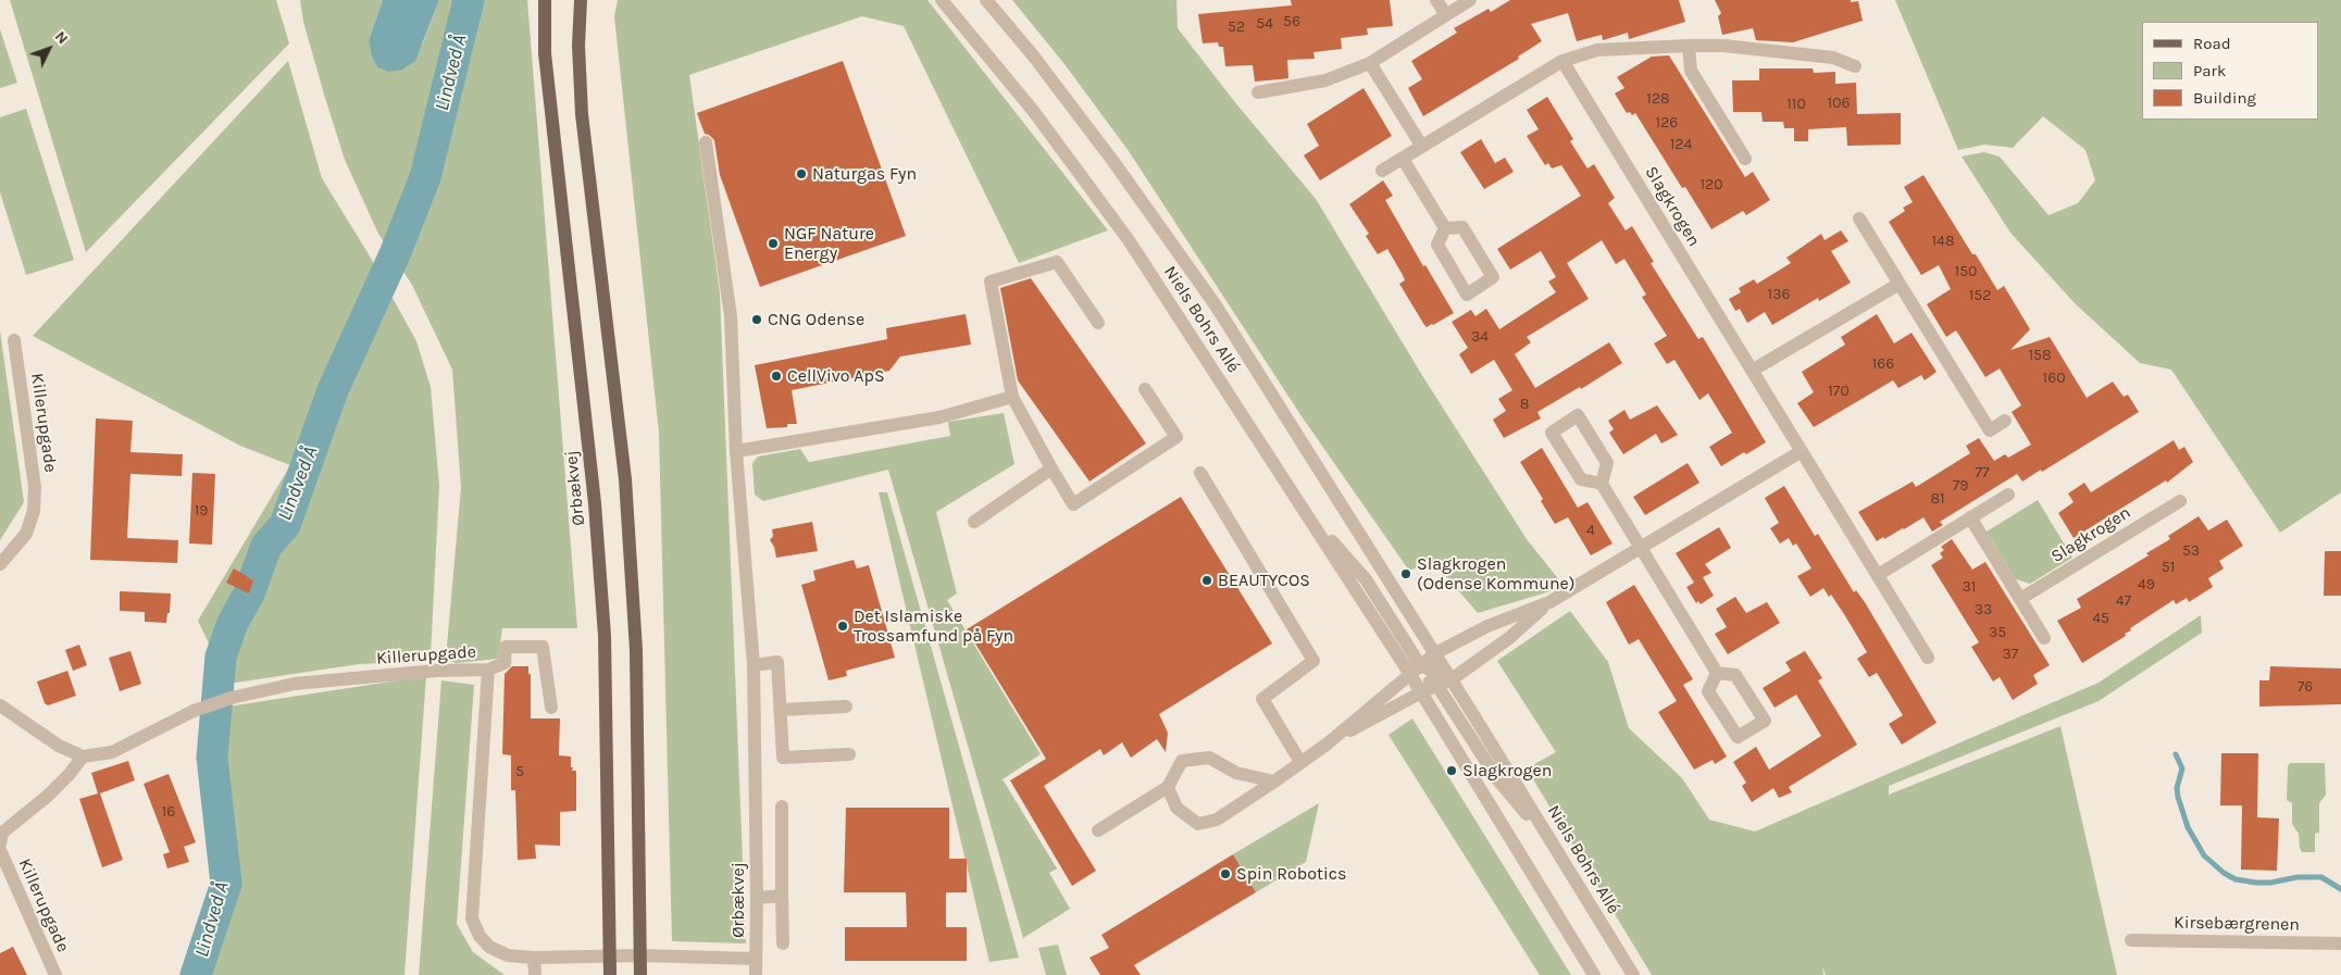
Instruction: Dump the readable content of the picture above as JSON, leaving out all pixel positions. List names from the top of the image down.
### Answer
{
  "streets": {
    "main road": ["Ørbækvej"],
    "street": [
      "Slagkrogen",
      "Niels Bohrs Allé",
      "Killerupgade",
      "Kirsebærgrenen"
    ]
  },
  "crossings": [
    ["Killerupgade", "Ørbækvej"]
  ],
  "water": ["Lindved Å"],
  "places": [
    "Naturgas Fyn",
    "NGF Nature Energy",
    "CNG Odense",
    "CellVivo ApS",
    "Slagkrogen (Odense Kommune)",
    "BEAUTYCOS",
    "Det Islamiske Trossamfund på Fyn",
    "Slagkrogen",
    "Spin Robotics"
  ],
  "house_numbers": [
    "56",
    "54",
    "52",
    "128",
    "106",
    "110",
    "126",
    "124",
    "120",
    "148",
    "150",
    "136",
    "152",
    "34",
    "158",
    "166",
    "160",
    "170",
    "8",
    "77",
    "79",
    "81",
    "19",
    "4",
    "53",
    "51",
    "49",
    "31",
    "47",
    "33",
    "45",
    "35",
    "37",
    "76",
    "5",
    "16"
  ],
  "legend": ["Road", "Park", "Building"],
  "north": "top right"
}
